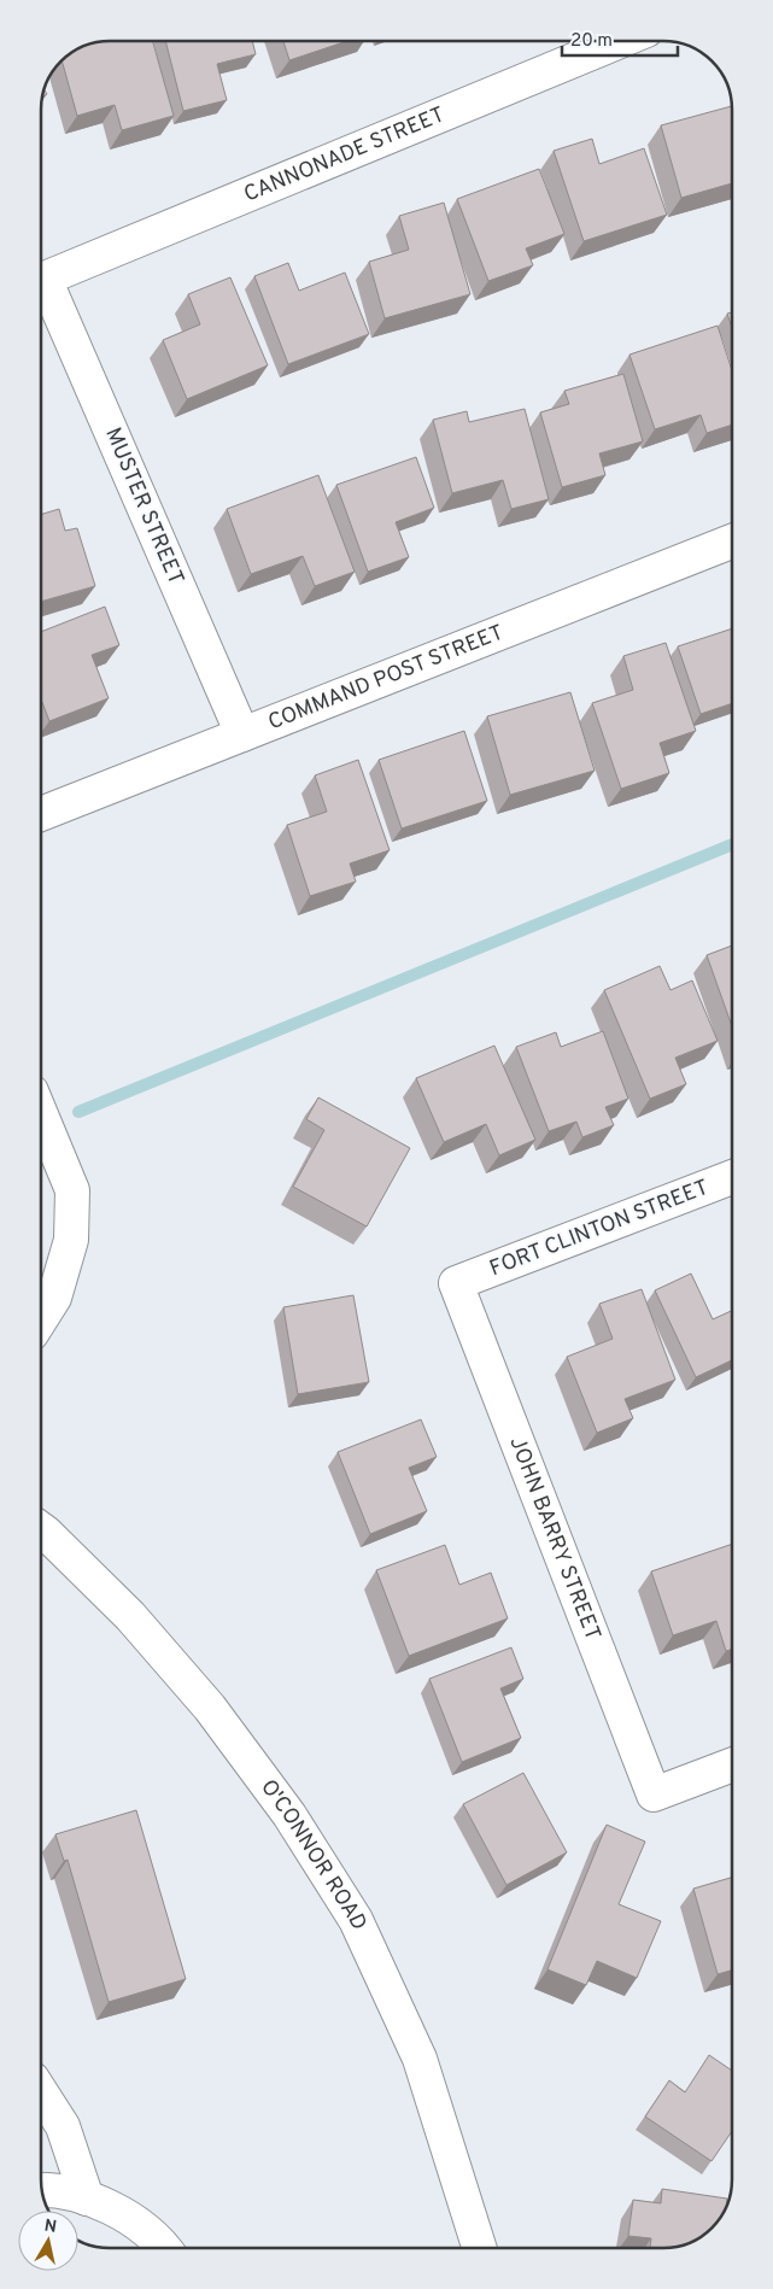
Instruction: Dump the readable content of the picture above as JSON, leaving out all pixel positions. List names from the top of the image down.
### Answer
{
  "streets": {
    "street": [
      "CANNONADE STREET",
      "MUSTER STREET",
      "COMMAND POST STREET",
      "FORT CLINTON STREET",
      "JOHN BARRY STREET",
      "O'CONNOR ROAD"
    ]
  },
  "crossings": [
    ["CANNONADE STREET", "MUSTER STREET"],
    ["MUSTER STREET", "COMMAND POST STREET"],
    ["FORT CLINTON STREET", "JOHN BARRY STREET"]
  ],
  "scale_bar": "20 m",
  "north": "top"
}
